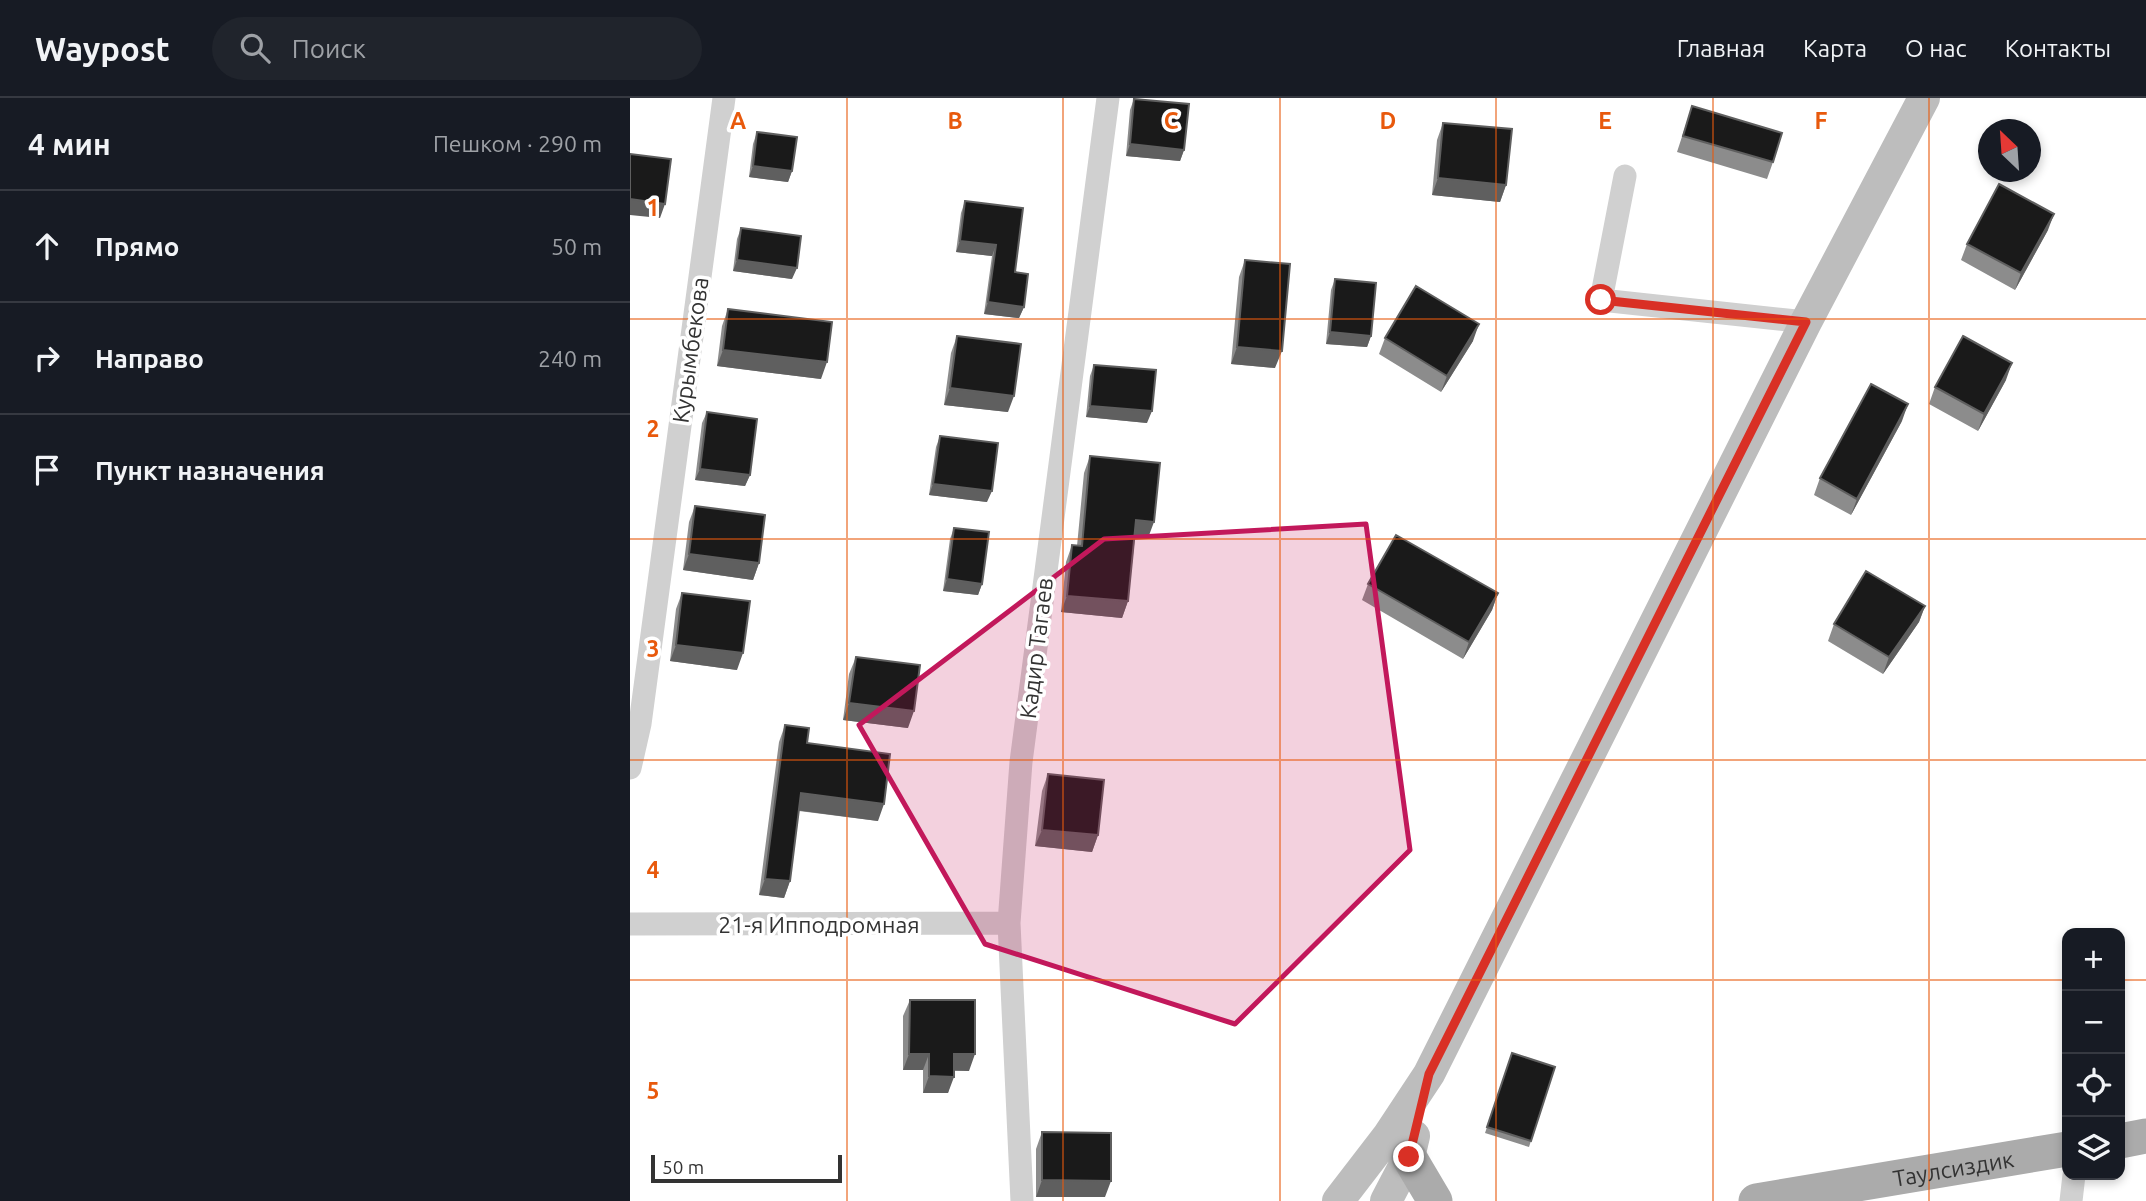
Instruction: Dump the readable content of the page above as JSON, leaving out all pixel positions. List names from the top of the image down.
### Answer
{
  "streets": {
    "main road": ["Таулсиздик"],
    "street": ["Курымбекова", "Кадир Тагаев", "21-я Ипподромная"]
  },
  "crossings": [
    ["Кадир Тагаев", "21-я Ипподромная"]
  ],
  "scale_bar": "50 m",
  "north": "top left",
  "page": {
    "header": "Waypost",
    "search": "Поиск",
    "nav": [
      "Главная",
      "Карта",
      "О нас",
      "Контакты"
    ],
    "heading": ["4 мин", "Пешком · 290 m"],
    "list": [
      ["Прямо", "50 m"],
      ["Направо", "240 m"],
      "Пункт назначения"
    ],
    "map_buttons": ["+", "−"],
    "scale": "50 m"
  },
  "grid": {
    "columns": [
      "A",
      "B",
      "C",
      "D",
      "E",
      "F"
    ],
    "rows": [
      "1",
      "2",
      "3",
      "4",
      "5"
    ]
  }
}
